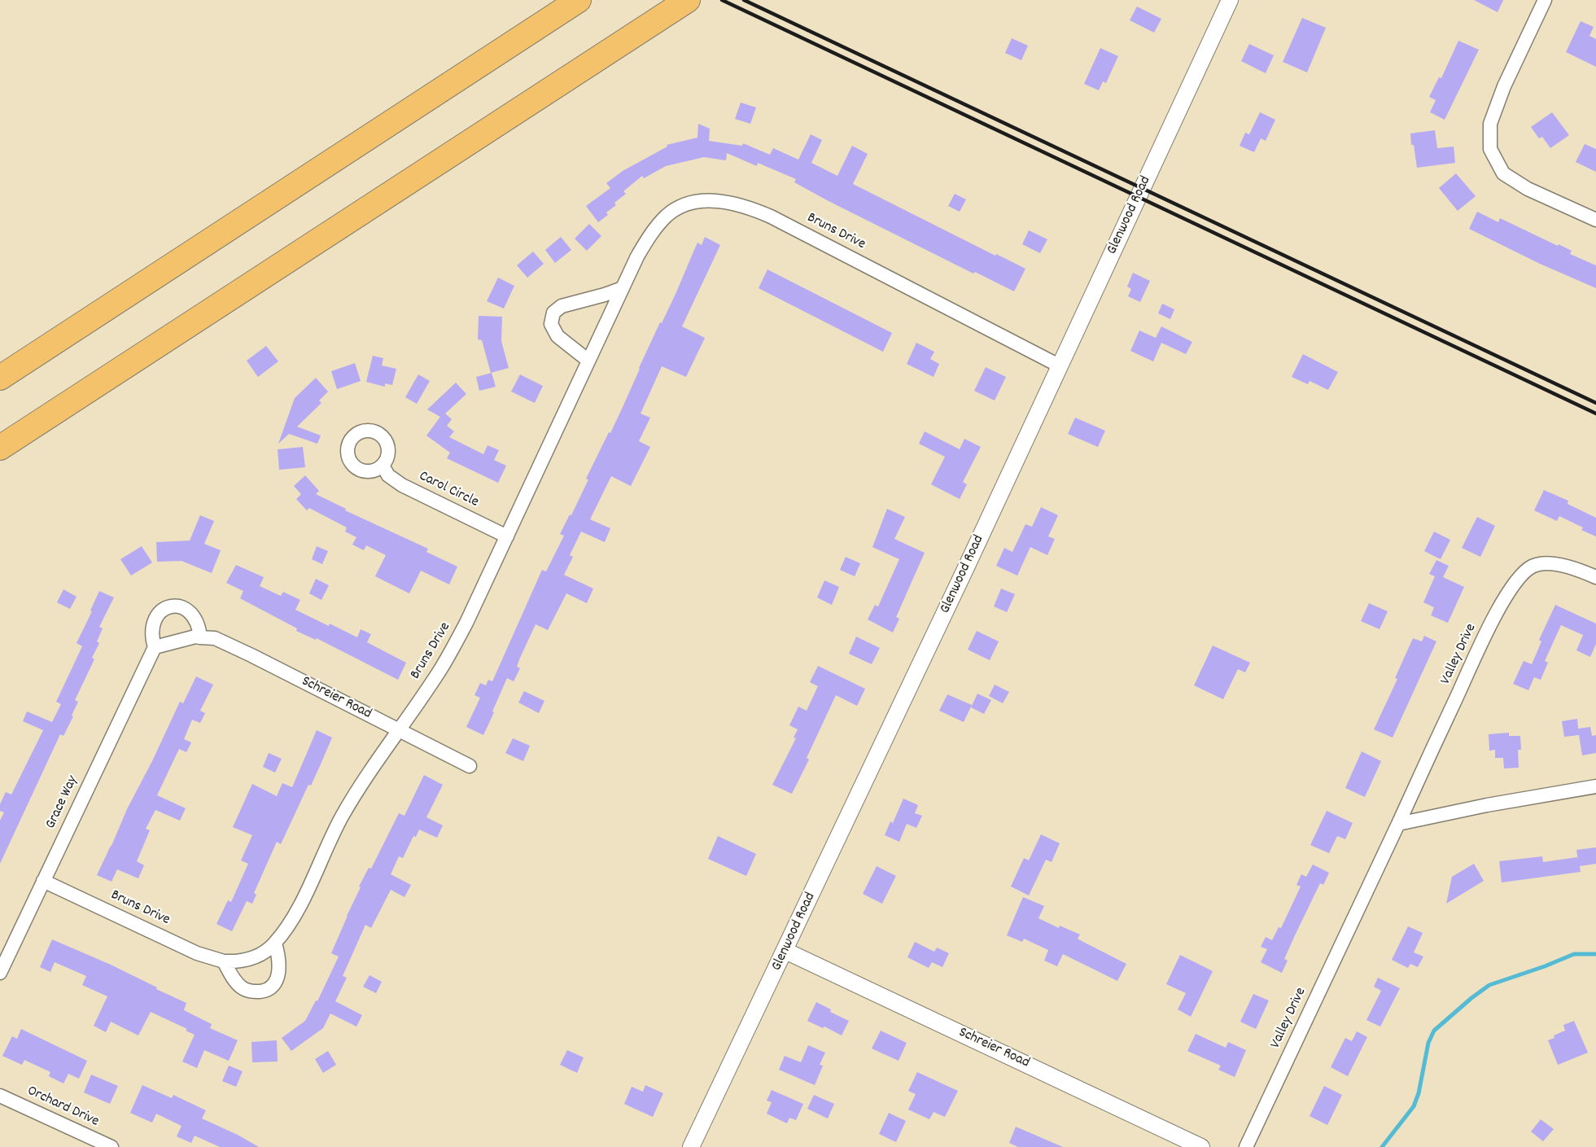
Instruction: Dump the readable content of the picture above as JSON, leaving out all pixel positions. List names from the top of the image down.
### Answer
{
  "streets": {
    "street": [
      "Glenwood Road",
      "Bruns Drive",
      "Carol Circle",
      "Valley Drive",
      "Schreier Road",
      "Grace Way",
      "Orchard Drive"
    ]
  },
  "crossings": [
    ["Glenwood Road", "Bruns Drive"],
    ["Glenwood Road", "Schreier Road"],
    ["Bruns Drive", "Carol Circle"],
    ["Bruns Drive", "Schreier Road"],
    ["Bruns Drive", "Grace Way"],
    ["Schreier Road", "Grace Way"]
  ]
}
